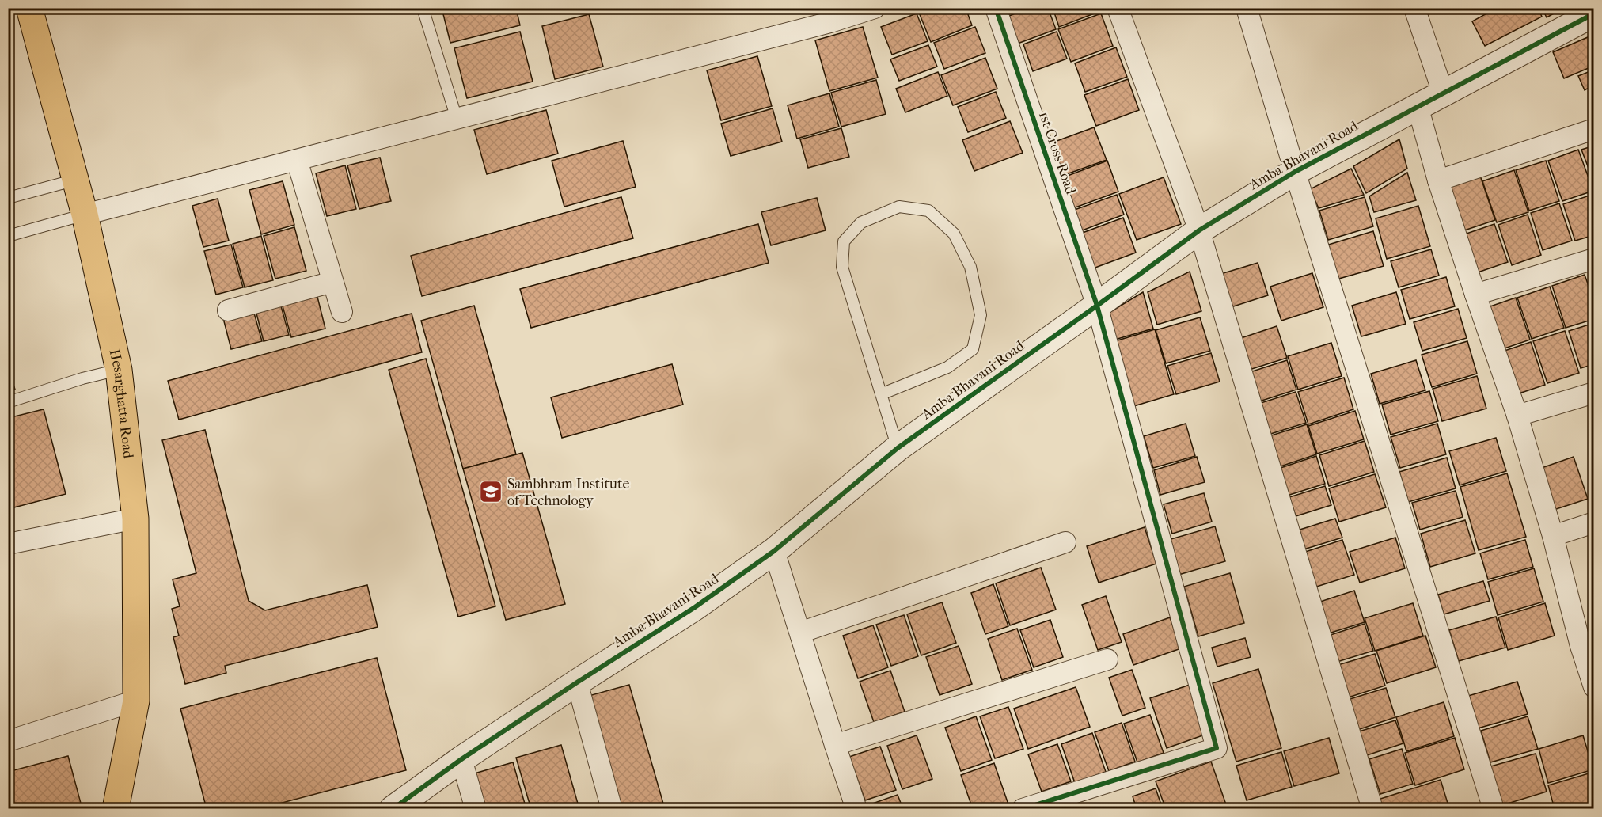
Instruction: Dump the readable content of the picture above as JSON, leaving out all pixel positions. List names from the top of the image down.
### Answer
{
  "streets": {
    "main road": ["Hesarghatta Road"],
    "street": ["1st Cross Road", "Amba Bhavani Road"]
  },
  "crossings": [
    ["1st Cross Road", "Amba Bhavani Road"]
  ],
  "places": {
    "school or university": ["Sambhram Institute of Technology"]
  }
}
